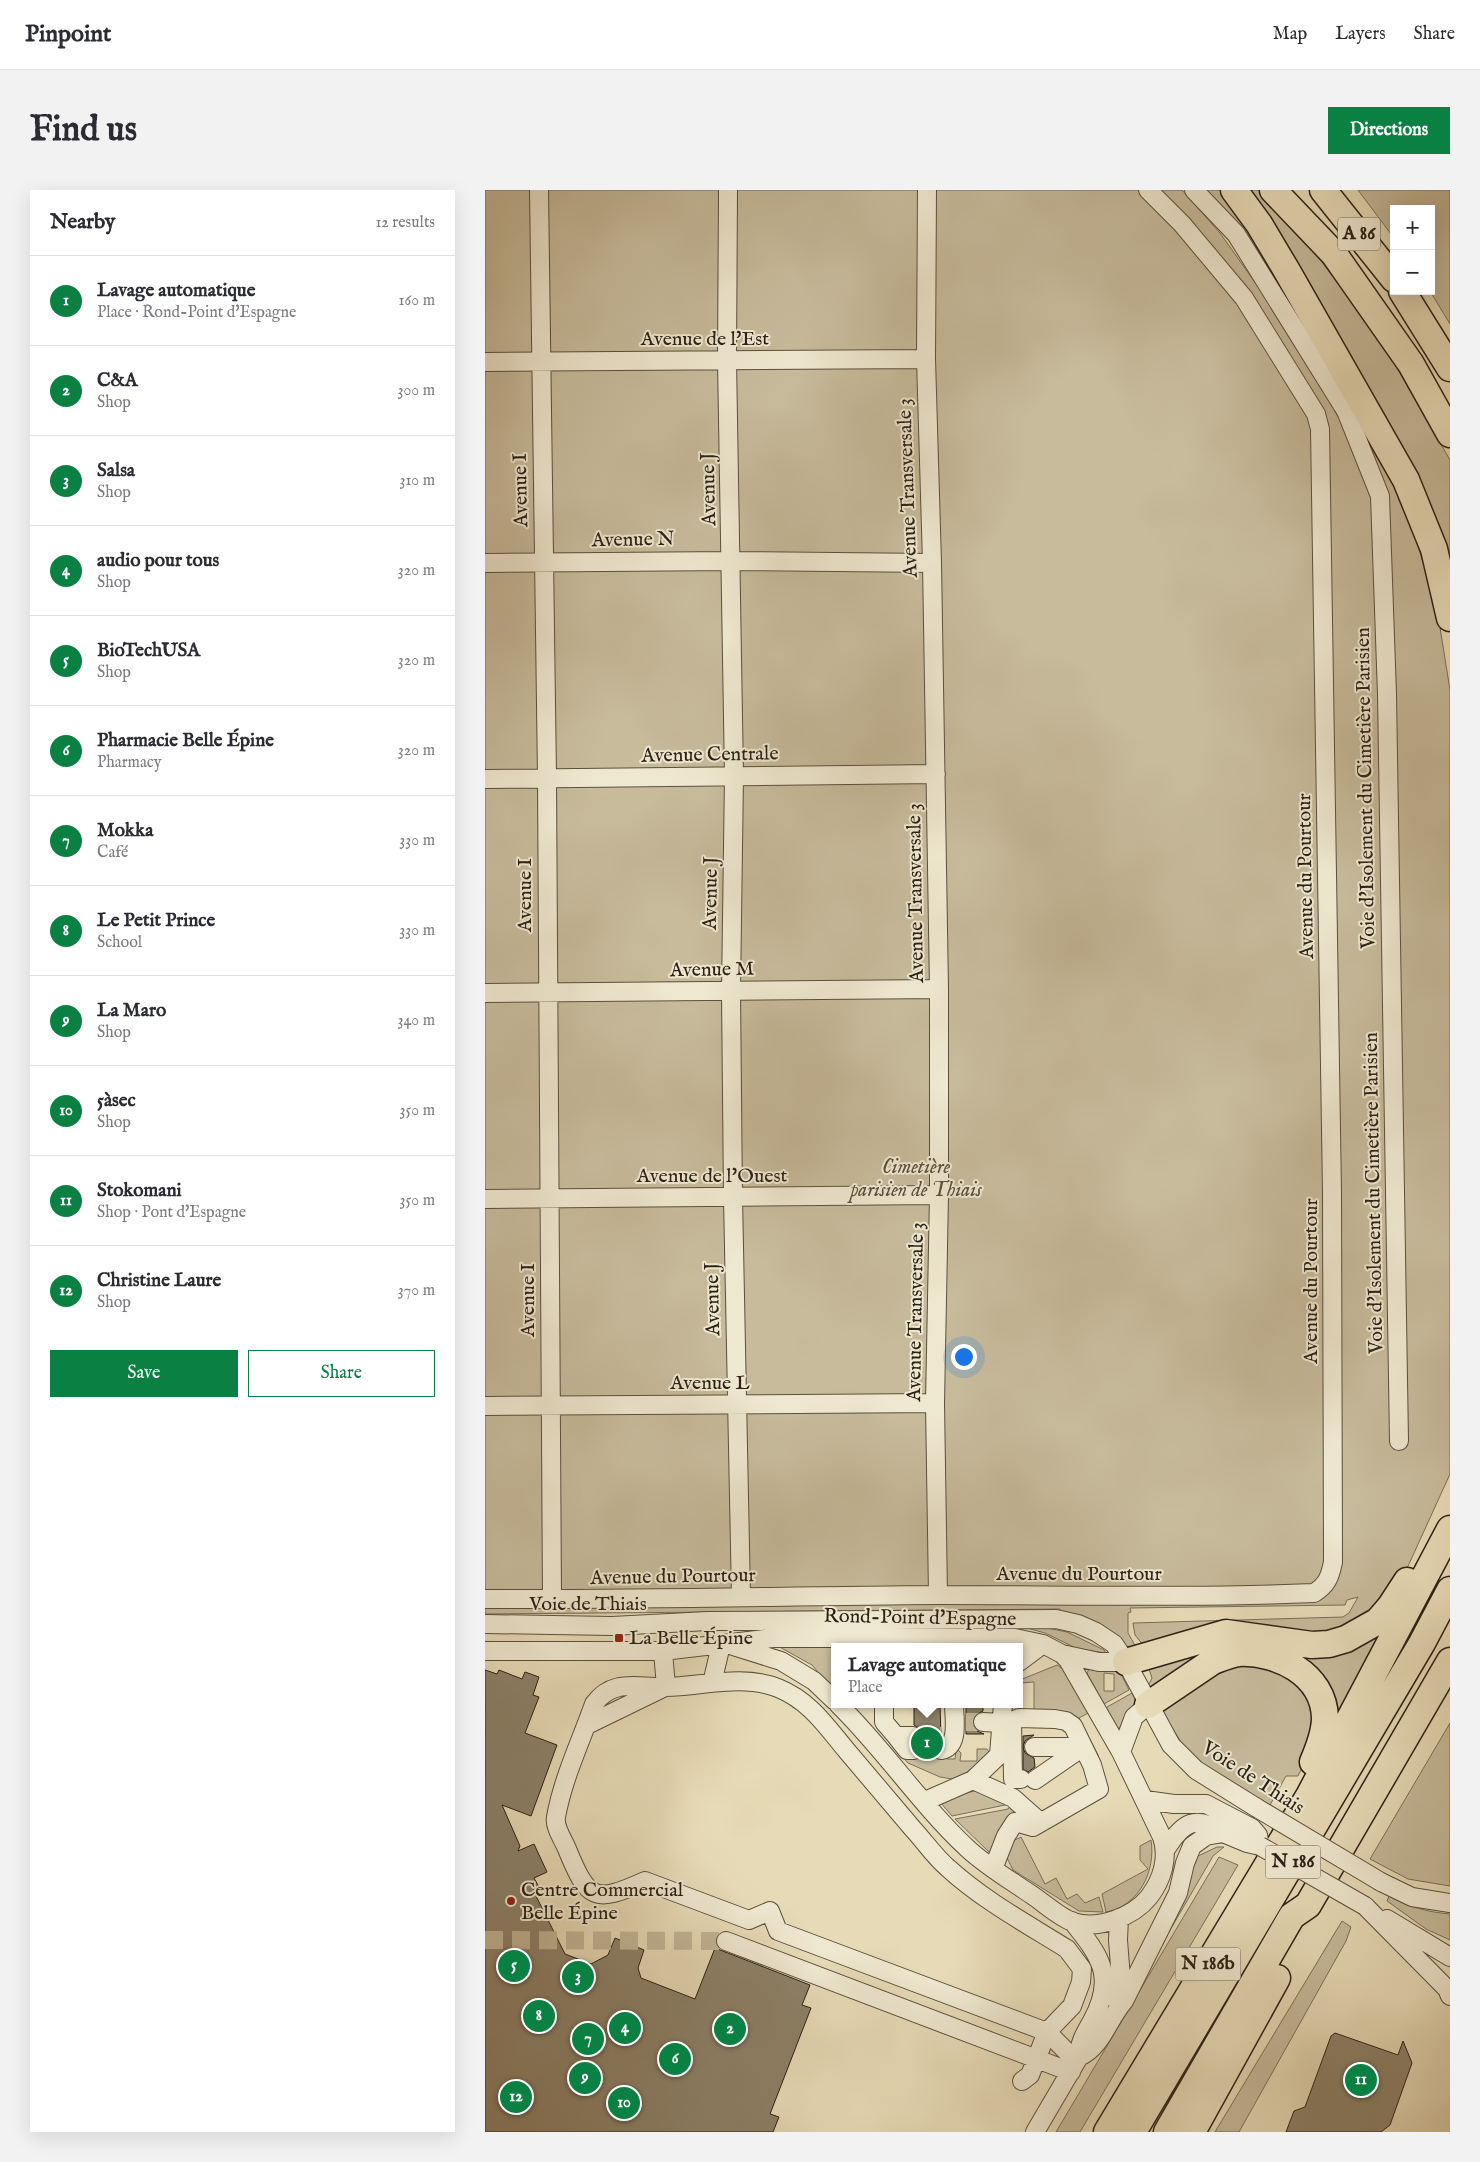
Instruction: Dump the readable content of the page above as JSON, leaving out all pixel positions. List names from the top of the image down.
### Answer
{
  "streets": {
    "highway": ["A 86", "N 186", "N 186b"],
    "street": [
      "Avenue de l'Est",
      "Avenue Transversale 3",
      "Avenue J",
      "Avenue I",
      "Avenue N",
      "Avenue Centrale",
      "Voie d'Isolement du Cimetière Parisien",
      "Avenue du Pourtour",
      "Avenue M",
      "Avenue de l'Ouest",
      "Avenue L",
      "Voie de Thiais",
      "Rond-Point d'Espagne"
    ]
  },
  "crossings": [
    ["Avenue de l'Est", "Avenue Transversale 3"],
    ["Avenue de l'Est", "Avenue J"],
    ["Avenue de l'Est", "Avenue I"],
    ["Avenue Transversale 3", "Avenue N"],
    ["Avenue Transversale 3", "Avenue Centrale"],
    ["Avenue Transversale 3", "Avenue du Pourtour"],
    ["Avenue Transversale 3", "Avenue M"],
    ["Avenue Transversale 3", "Avenue de l'Ouest"],
    ["Avenue Transversale 3", "Avenue L"],
    ["Avenue J", "Avenue N"],
    ["Avenue J", "Avenue Centrale"],
    ["Avenue J", "Avenue du Pourtour"],
    ["Avenue J", "Avenue M"],
    ["Avenue J", "Avenue de l'Ouest"],
    ["Avenue J", "Avenue L"],
    ["Avenue I", "Avenue N"],
    ["Avenue I", "Avenue Centrale"],
    ["Avenue I", "Avenue du Pourtour"],
    ["Avenue I", "Avenue M"],
    ["Avenue I", "Avenue de l'Ouest"],
    ["Avenue I", "Avenue L"]
  ],
  "parks": ["Cimetière parisien de Thiais"],
  "places": {
    "transit": ["La Belle Épine"],
    "other": ["Centre Commercial Belle Épine"]
  },
  "page": {
    "header": "Pinpoint",
    "nav": ["Map", "Layers", "Share"],
    "buttons": [
      "Directions",
      ["Save", "Share"]
    ],
    "title": "Find us",
    "heading": ["Nearby", "12 results"],
    "map_buttons": ["+", "−"],
    "list": [
      {
        "mark": "1",
        "name": "Lavage automatique",
        "note": "Place · Rond-Point d'Espagne",
        "value": "160 m"
      },
      {
        "mark": "2",
        "name": "C&A",
        "note": "Shop",
        "value": "300 m"
      },
      {
        "mark": "3",
        "name": "Salsa",
        "note": "Shop",
        "value": "310 m"
      },
      {
        "mark": "4",
        "name": "audio pour tous",
        "note": "Shop",
        "value": "320 m"
      },
      {
        "mark": "5",
        "name": "BioTechUSA",
        "note": "Shop",
        "value": "320 m"
      },
      {
        "mark": "6",
        "name": "Pharmacie Belle Épine",
        "note": "Pharmacy",
        "value": "320 m"
      },
      {
        "mark": "7",
        "name": "Mokka",
        "note": "Café",
        "value": "330 m"
      },
      {
        "mark": "8",
        "name": "Le Petit Prince",
        "note": "School",
        "value": "330 m"
      },
      {
        "mark": "9",
        "name": "La Maro",
        "note": "Shop",
        "value": "340 m"
      },
      {
        "mark": "10",
        "name": "5àsec",
        "note": "Shop",
        "value": "350 m"
      },
      {
        "mark": "11",
        "name": "Stokomani",
        "note": "Shop · Pont d'Espagne",
        "value": "350 m"
      },
      {
        "mark": "12",
        "name": "Christine Laure",
        "note": "Shop",
        "value": "370 m"
      }
    ],
    "popup": ["Lavage automatique", "Place"],
    "pins": [
      "1",
      "5",
      "3",
      "8",
      "4",
      "2",
      "7",
      "6",
      "9",
      "11",
      "12",
      "10"
    ]
  }
}
